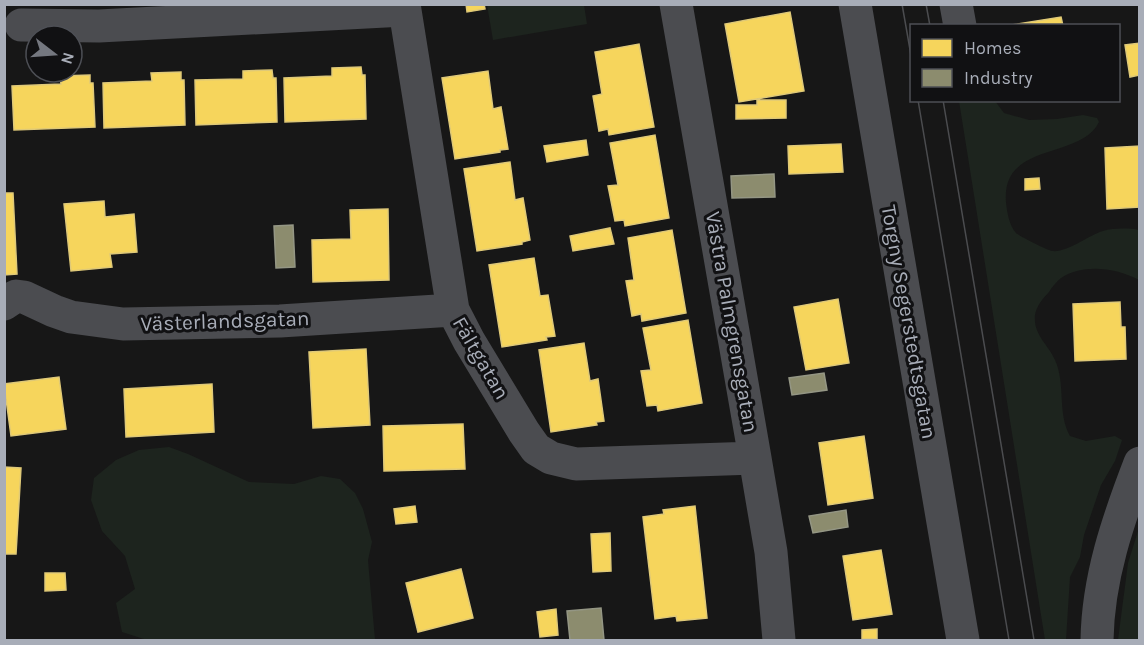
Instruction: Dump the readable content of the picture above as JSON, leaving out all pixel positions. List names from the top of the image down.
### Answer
{
  "streets": {
    "street": [
      "Västerlandsgatan",
      "Västra Palmgrensgatan",
      "Torgny Segerstedtsgatan",
      "Fältgatan"
    ]
  },
  "crossings": [
    ["Västerlandsgatan", "Fältgatan"],
    ["Västra Palmgrensgatan", "Fältgatan"]
  ],
  "legend": ["Homes", "Industry"],
  "north": "right"
}
